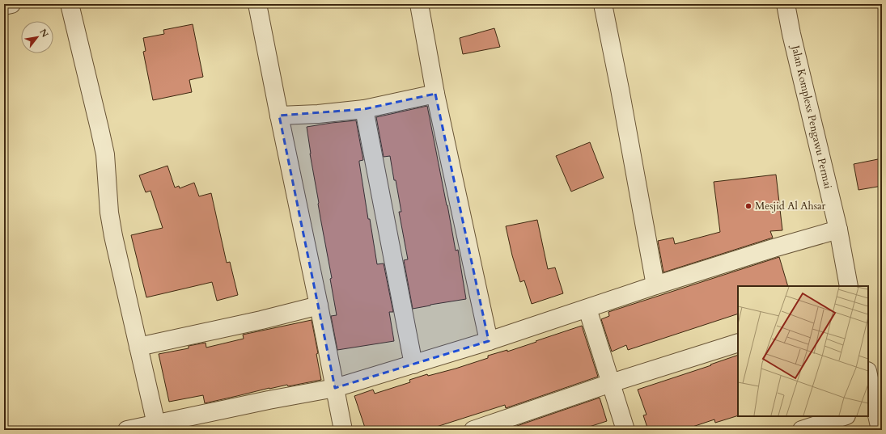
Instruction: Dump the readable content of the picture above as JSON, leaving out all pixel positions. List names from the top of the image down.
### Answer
{
  "streets": {
    "street": ["Jalan Komplexs Pengawu Permai"]
  },
  "places": ["Mesjid Al Ahsar"],
  "north": "top right"
}
